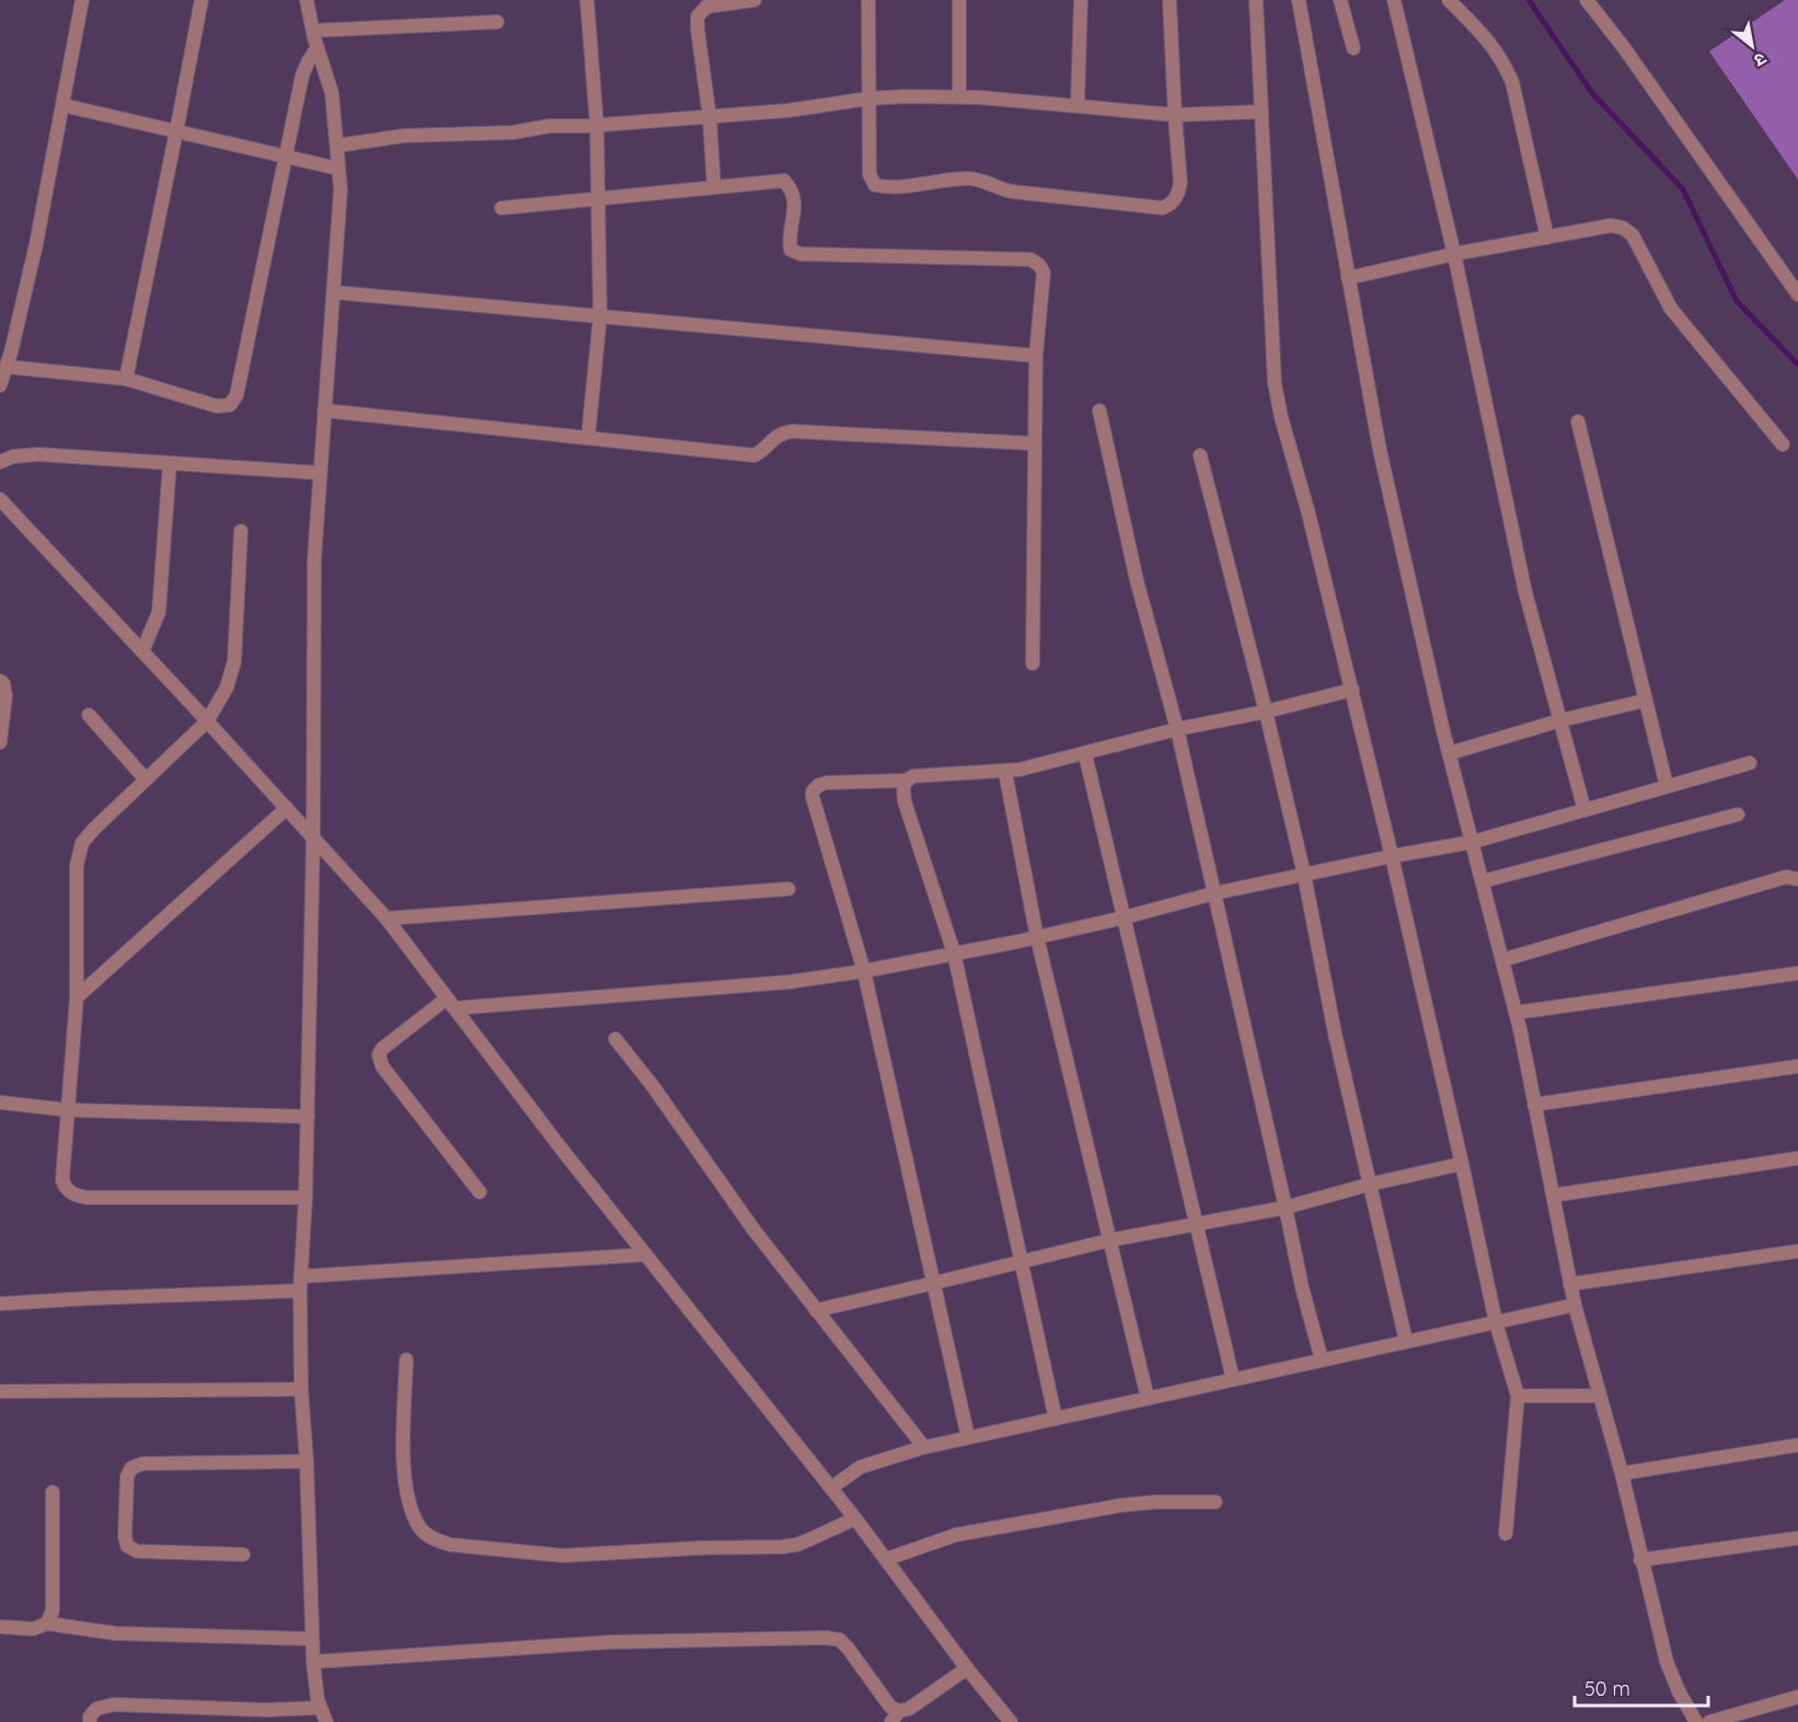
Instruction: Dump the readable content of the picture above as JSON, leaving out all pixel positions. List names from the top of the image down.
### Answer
{
  "scale_bar": "50 m",
  "north": "bottom right"
}
